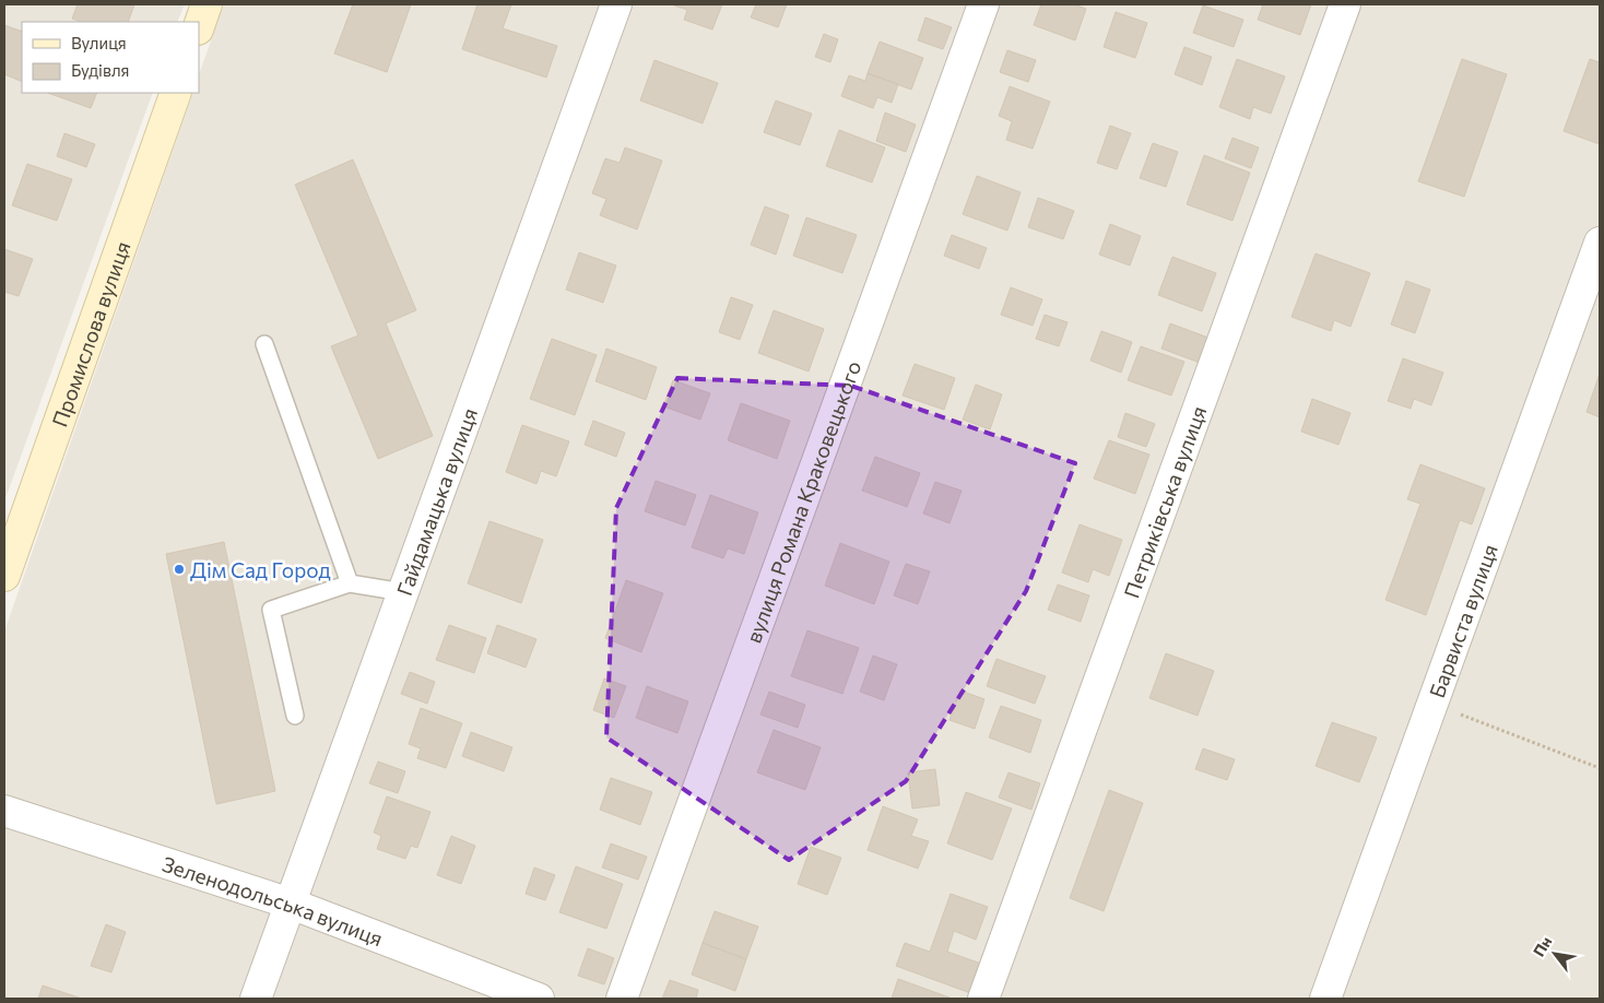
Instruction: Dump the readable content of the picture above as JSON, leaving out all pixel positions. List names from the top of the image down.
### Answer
{
  "streets": {
    "street": [
      "Промислова вулиця",
      "Гайдамацька вулиця",
      "вулиця Романа Краковецького",
      "Петриківська вулиця",
      "Барвиста вулиця",
      "Зеленодольська вулиця"
    ]
  },
  "crossings": [
    ["Гайдамацька вулиця", "Зеленодольська вулиця"]
  ],
  "places": ["Дім Сад Город"],
  "legend": ["Вулиця", "Будівля"],
  "north": "top left"
}
